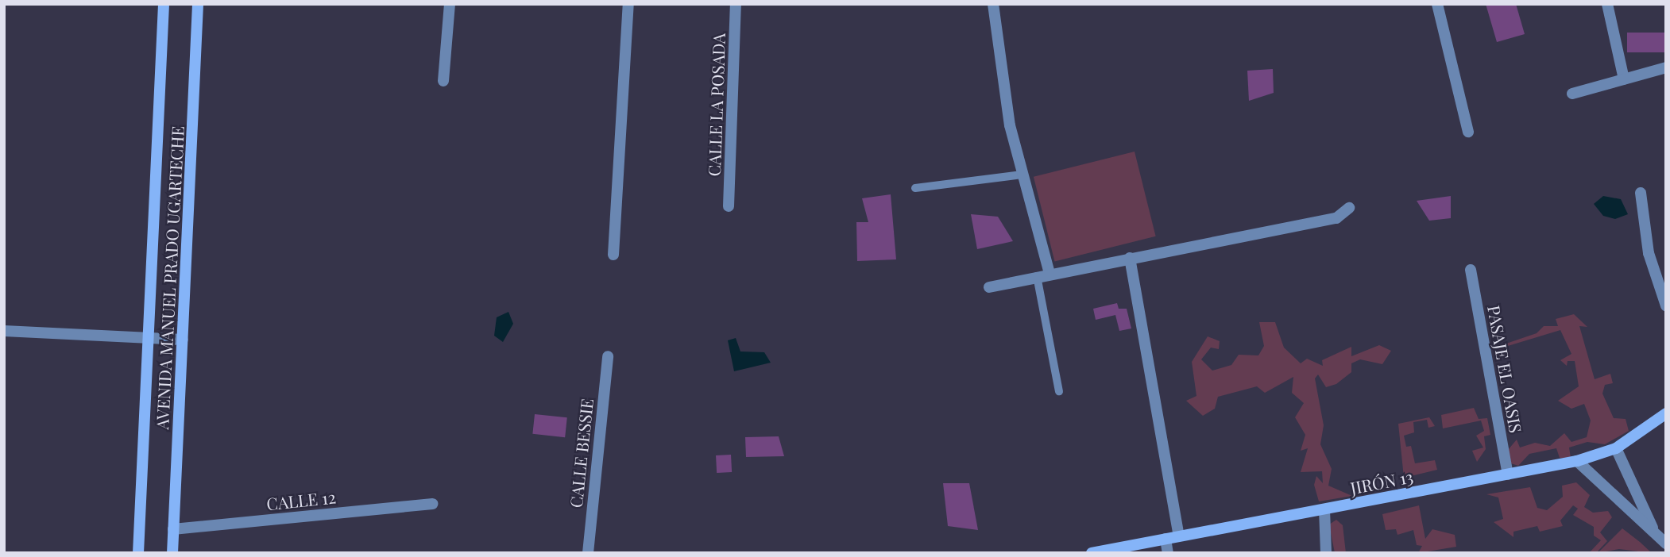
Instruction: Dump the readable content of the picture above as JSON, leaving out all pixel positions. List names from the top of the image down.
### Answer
{
  "streets": {
    "street": [
      "CALLE LA POSADA",
      "AVENIDA MANUEL PRADO UGARTECHE",
      "PASAJE EL OASIS",
      "CALLE BESSIE",
      "JIRÓN 13",
      "CALLE 12"
    ]
  },
  "crossings": [
    ["AVENIDA MANUEL PRADO UGARTECHE", "CALLE 12"],
    ["PASAJE EL OASIS", "JIRÓN 13"]
  ]
}
